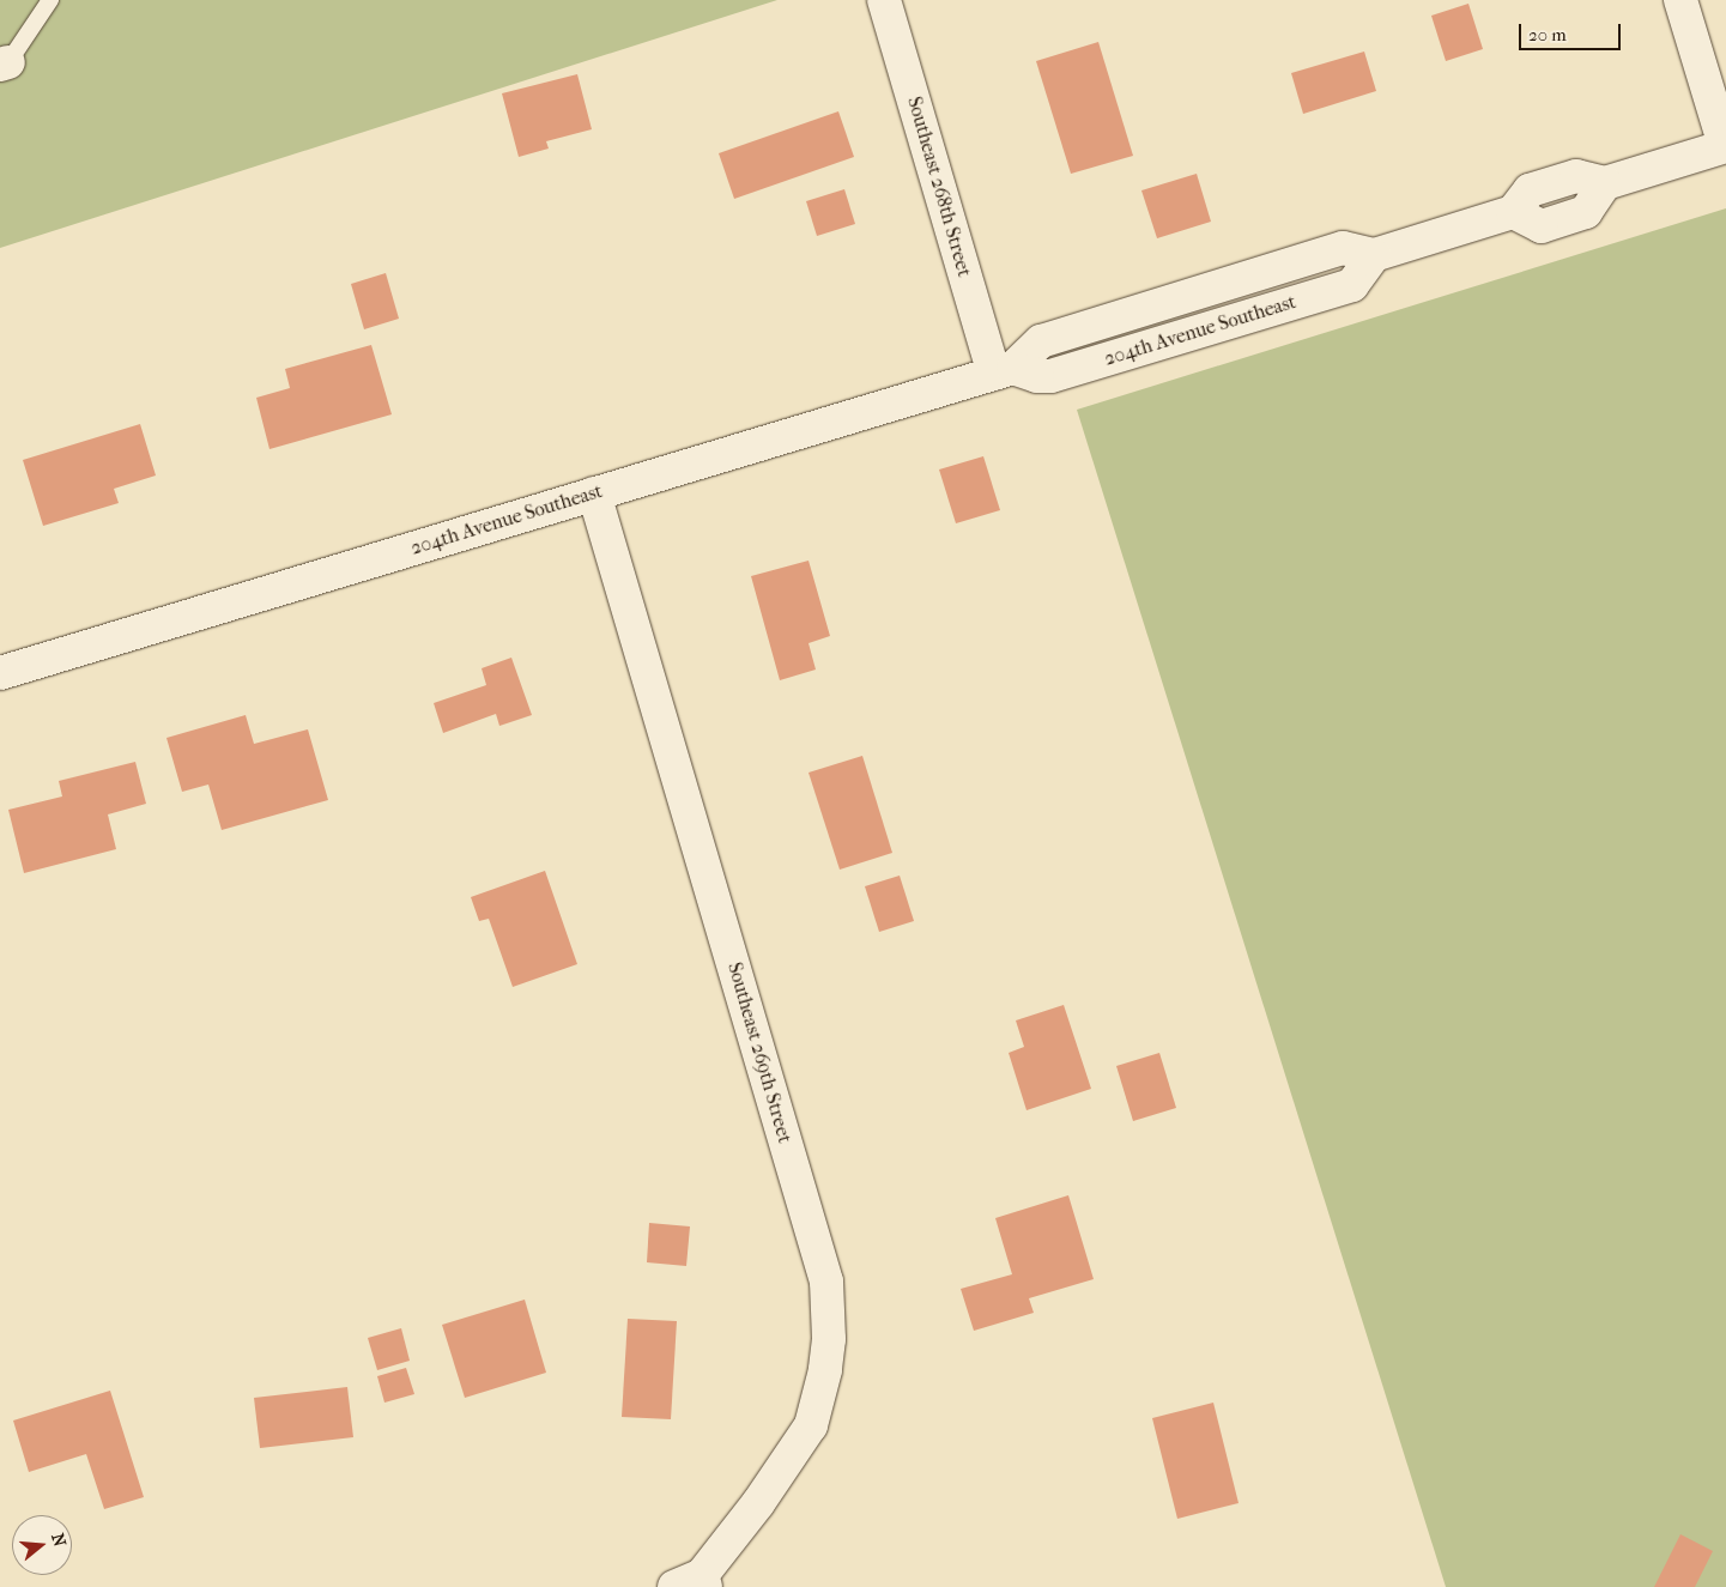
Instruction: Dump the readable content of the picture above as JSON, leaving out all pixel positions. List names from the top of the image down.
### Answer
{
  "streets": {
    "street": ["Southeast 268th Street", "204th Avenue Southeast", "Southeast 269th Street"]
  },
  "crossings": [
    ["Southeast 268th Street", "204th Avenue Southeast"],
    ["204th Avenue Southeast", "Southeast 269th Street"]
  ],
  "scale_bar": "20 m",
  "north": "right"
}
